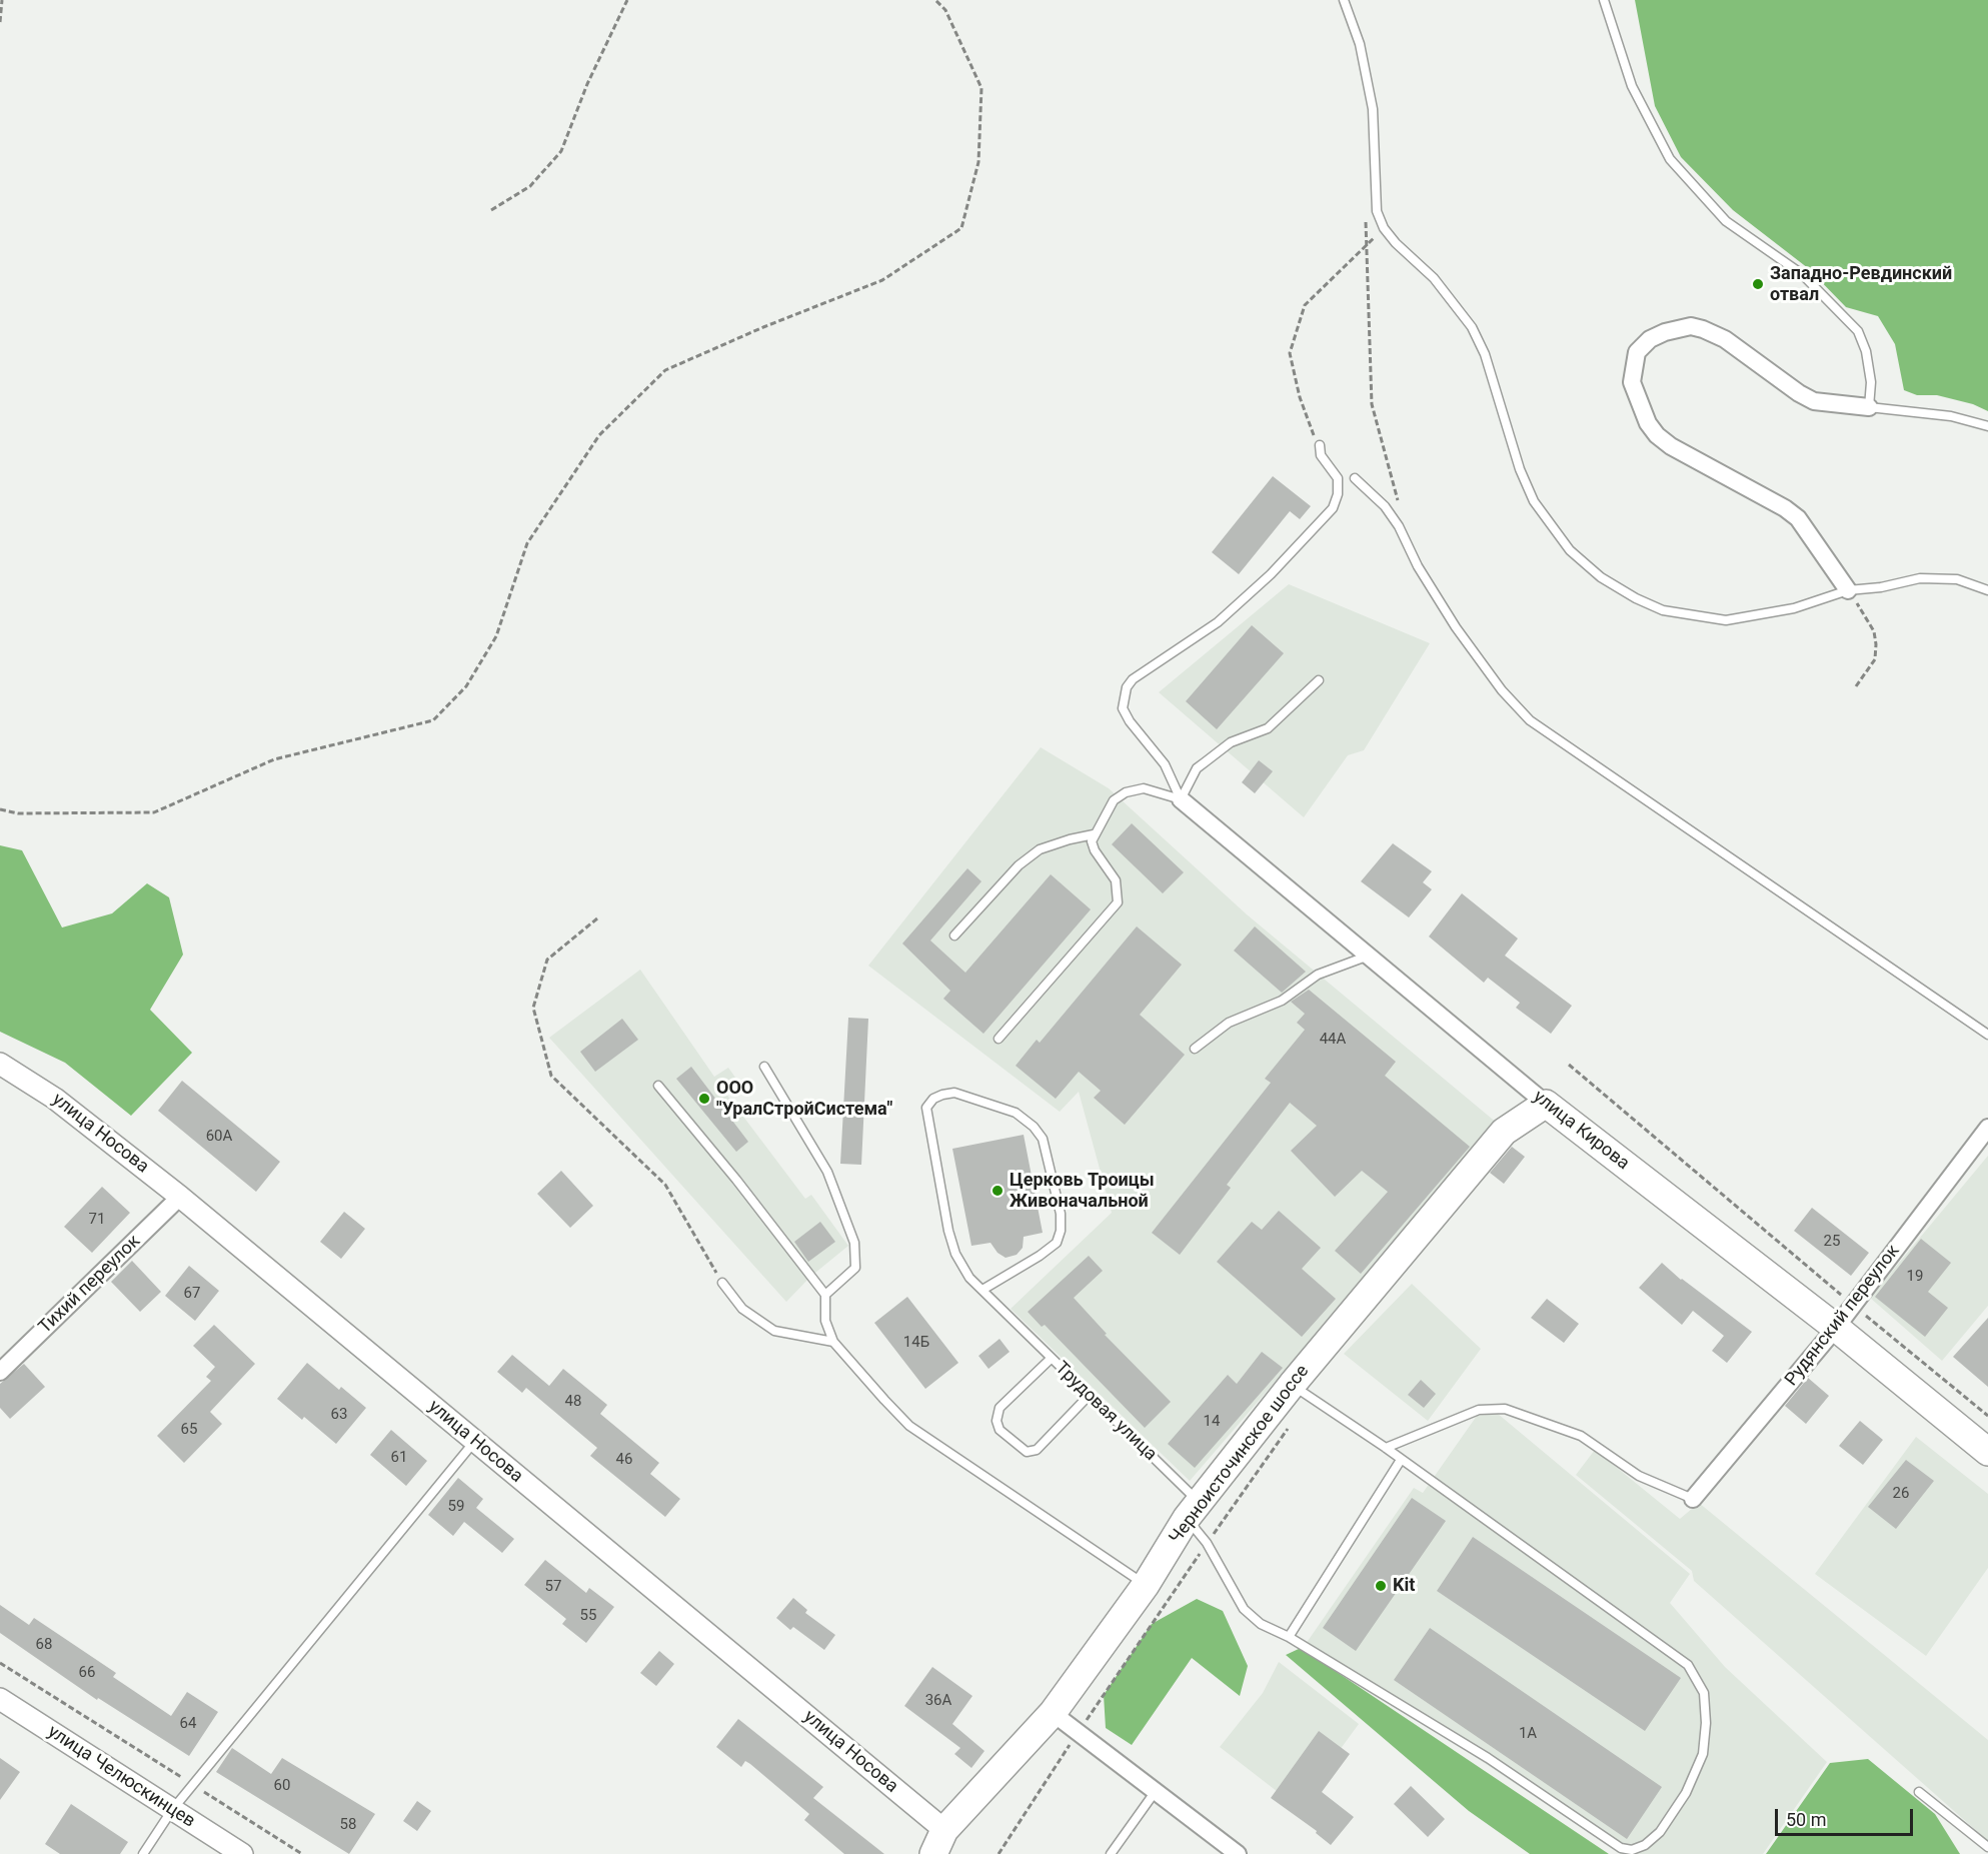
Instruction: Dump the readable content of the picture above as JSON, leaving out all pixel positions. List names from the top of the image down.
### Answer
{
  "streets": {
    "main road": ["улица Кирова", "Черноисточинское шоссе"],
    "street": [
      "улица Носова",
      "Тихий переулок",
      "Рудянский переулок",
      "улица Челюскинцев"
    ],
    "lane": ["Трудовая улица"]
  },
  "crossings": [
    ["улица Кирова", "Рудянский переулок"],
    ["улица Кирова", "Черноисточинское шоссе"],
    ["улица Носова", "Тихий переулок"],
    ["улица Носова", "Черноисточинское шоссе"],
    ["Трудовая улица", "Черноисточинское шоссе"]
  ],
  "places": [
    "Западно-Ревдинский отвал",
    "ООО \"УралСтройСистема\"",
    "Церковь Троицы Живоначальной",
    "Kit"
  ],
  "house_numbers": [
    "44А",
    "60А",
    "71",
    "25",
    "19",
    "67",
    "14Б",
    "48",
    "63",
    "14",
    "65",
    "61",
    "46",
    "26",
    "59",
    "57",
    "55",
    "68",
    "66",
    "36А",
    "64",
    "1А",
    "60",
    "58"
  ],
  "scale_bar": "50 m"
}
